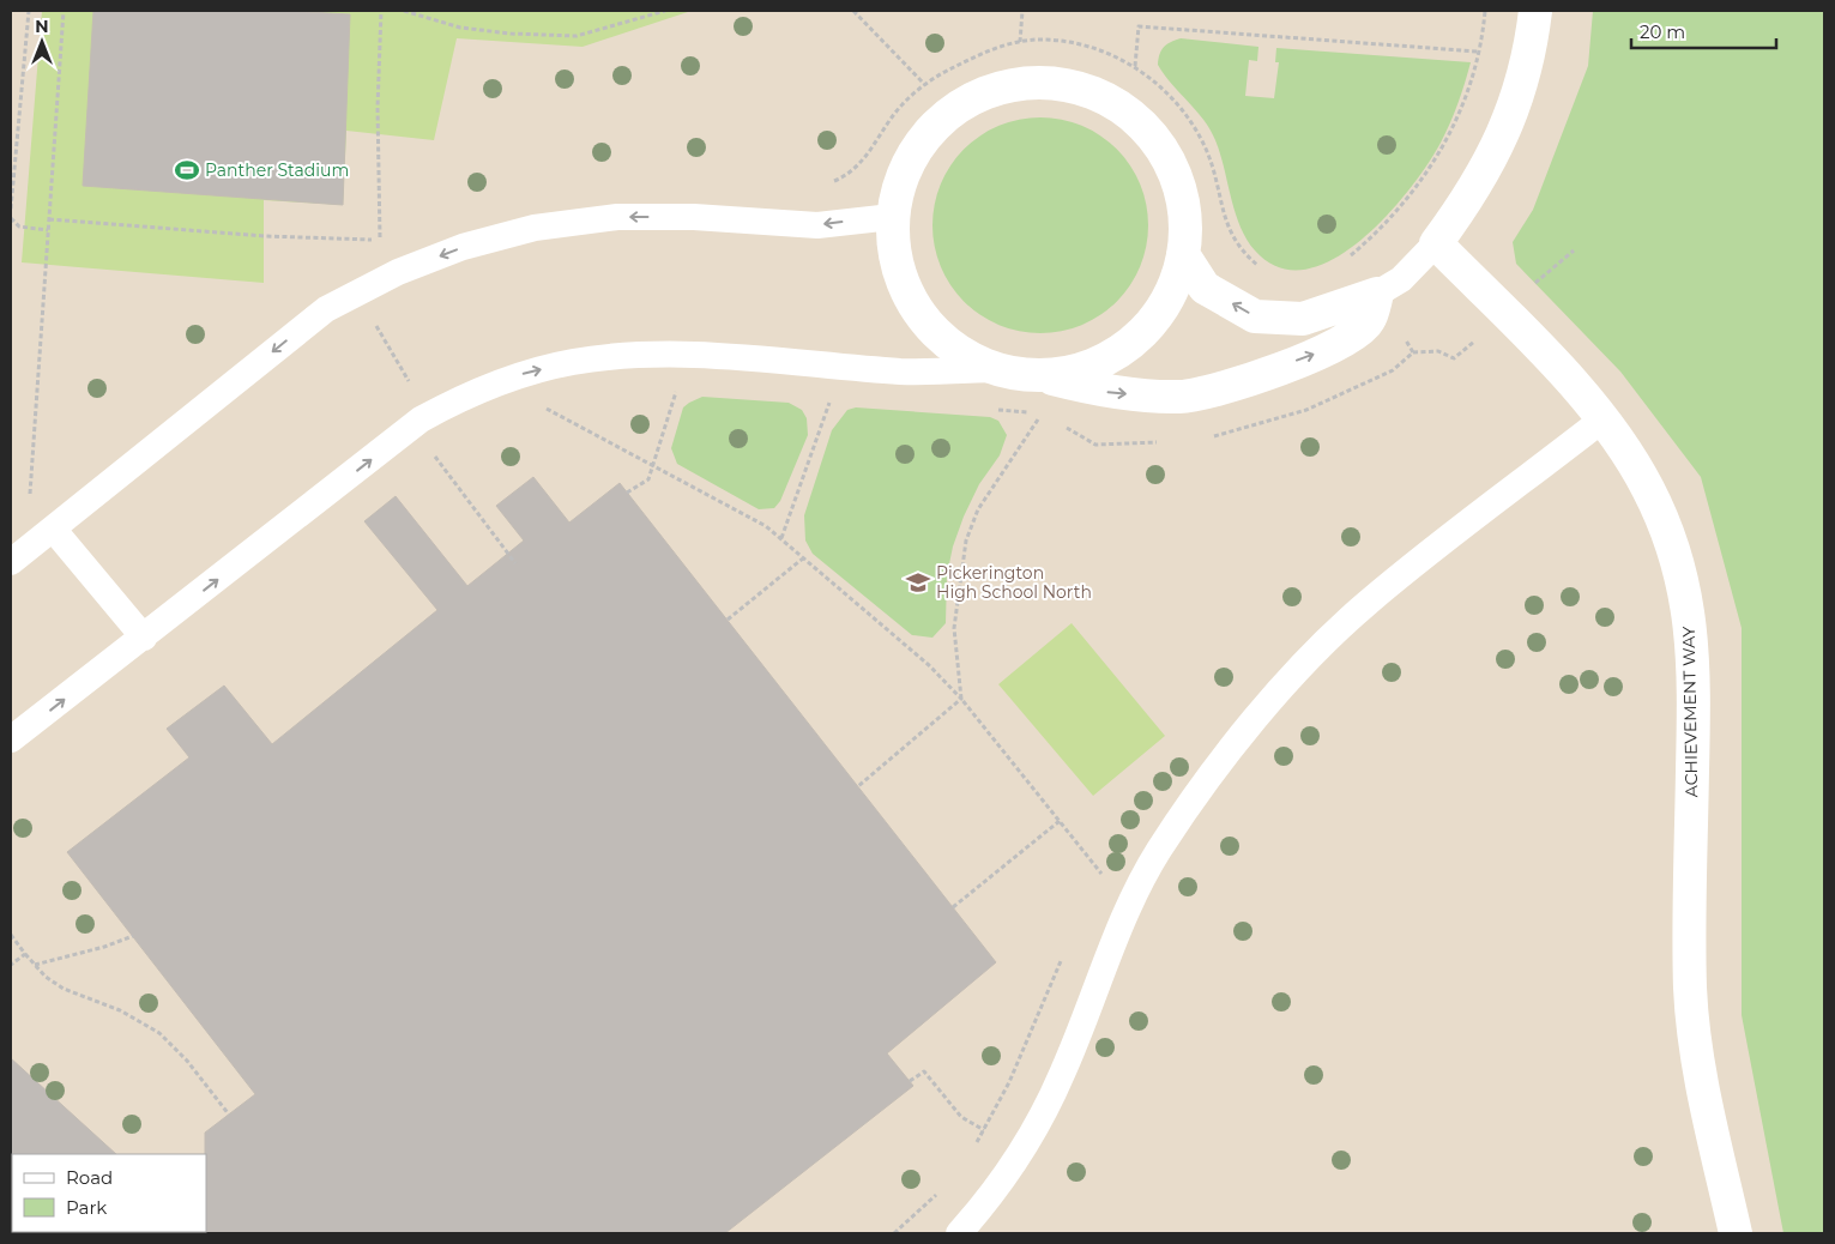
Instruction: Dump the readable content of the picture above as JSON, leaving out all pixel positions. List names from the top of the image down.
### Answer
{
  "streets": {
    "street": ["ACHIEVEMENT WAY"]
  },
  "places": {
    "sports": ["Panther Stadium"],
    "school or university": ["Pickerington High School North"]
  },
  "legend": ["Road", "Park"],
  "scale_bar": "20 m",
  "north": "top"
}
